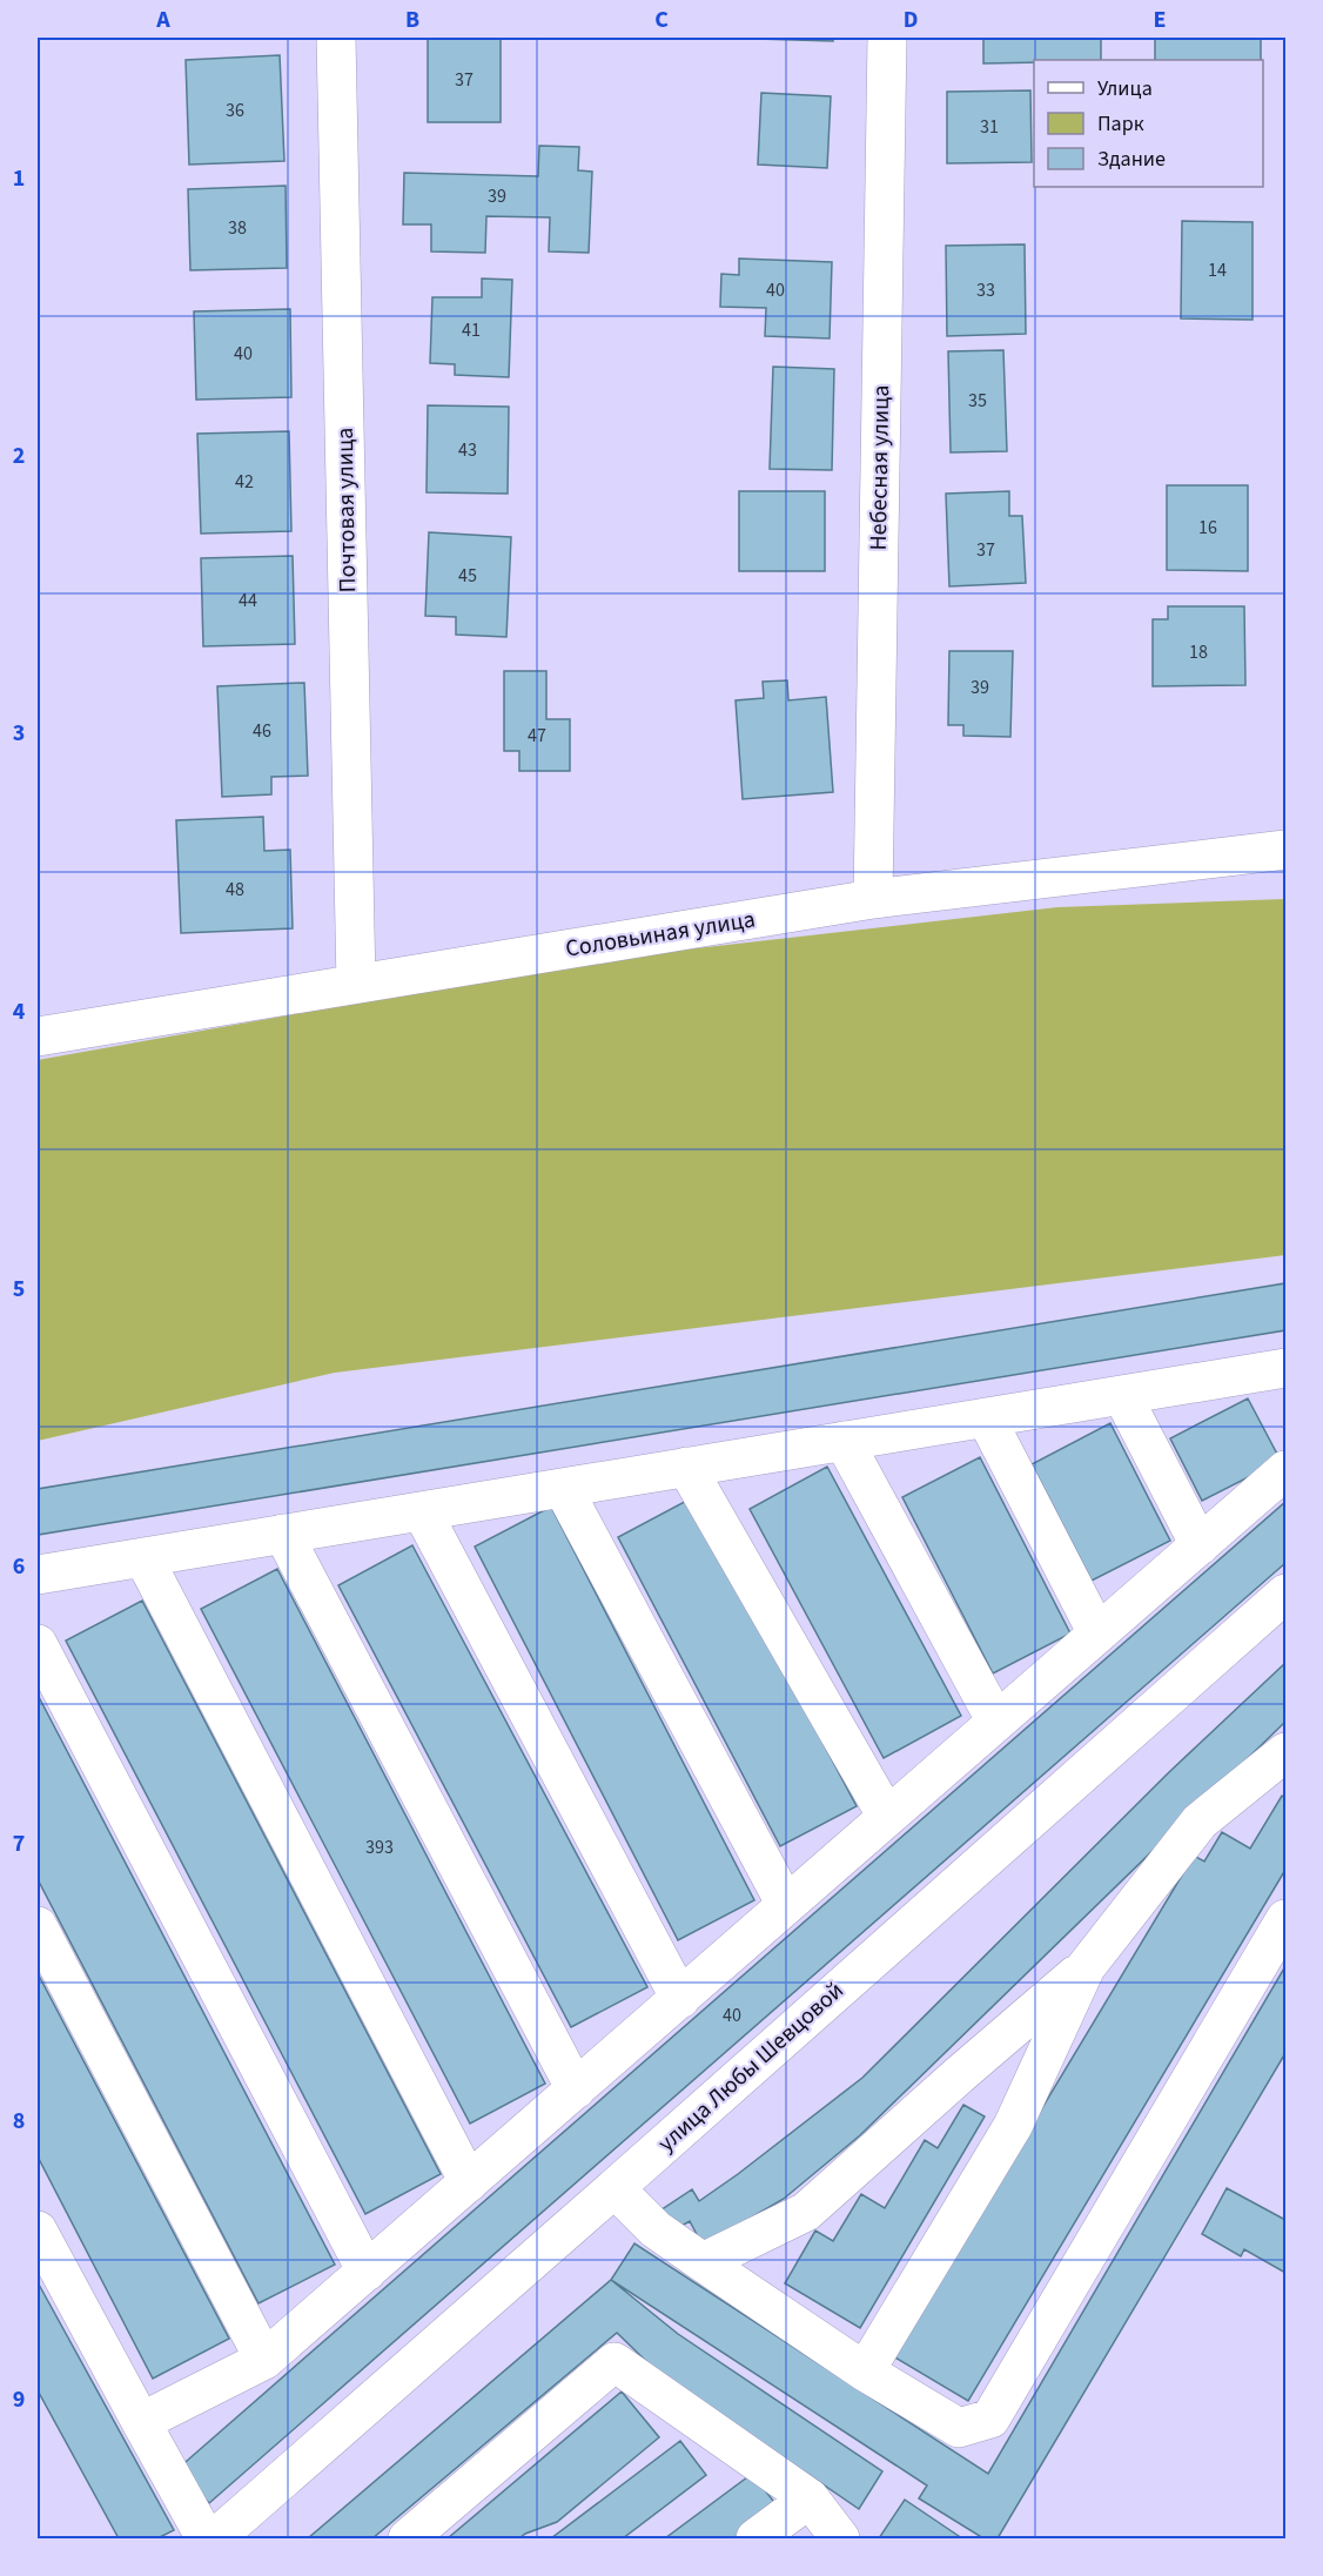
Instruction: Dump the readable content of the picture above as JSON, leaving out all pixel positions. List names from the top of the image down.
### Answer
{
  "streets": {
    "street": [
      "Небесная улица",
      "Почтовая улица",
      "Соловьиная улица",
      "улица Любы Шевцовой"
    ]
  },
  "crossings": [
    ["Небесная улица", "Соловьиная улица"],
    ["Почтовая улица", "Соловьиная улица"]
  ],
  "house_numbers": [
    "37",
    "36",
    "31",
    "39",
    "38",
    "14",
    "40",
    "33",
    "41",
    "40",
    "35",
    "43",
    "42",
    "16",
    "37",
    "45",
    "44",
    "18",
    "39",
    "46",
    "47",
    "48",
    "393",
    "40"
  ],
  "legend": ["Улица", "Парк", "Здание"],
  "grid": {
    "columns": [
      "A",
      "B",
      "C",
      "D",
      "E"
    ],
    "rows": [
      "1",
      "2",
      "3",
      "4",
      "5",
      "6",
      "7",
      "8",
      "9"
    ]
  }
}
